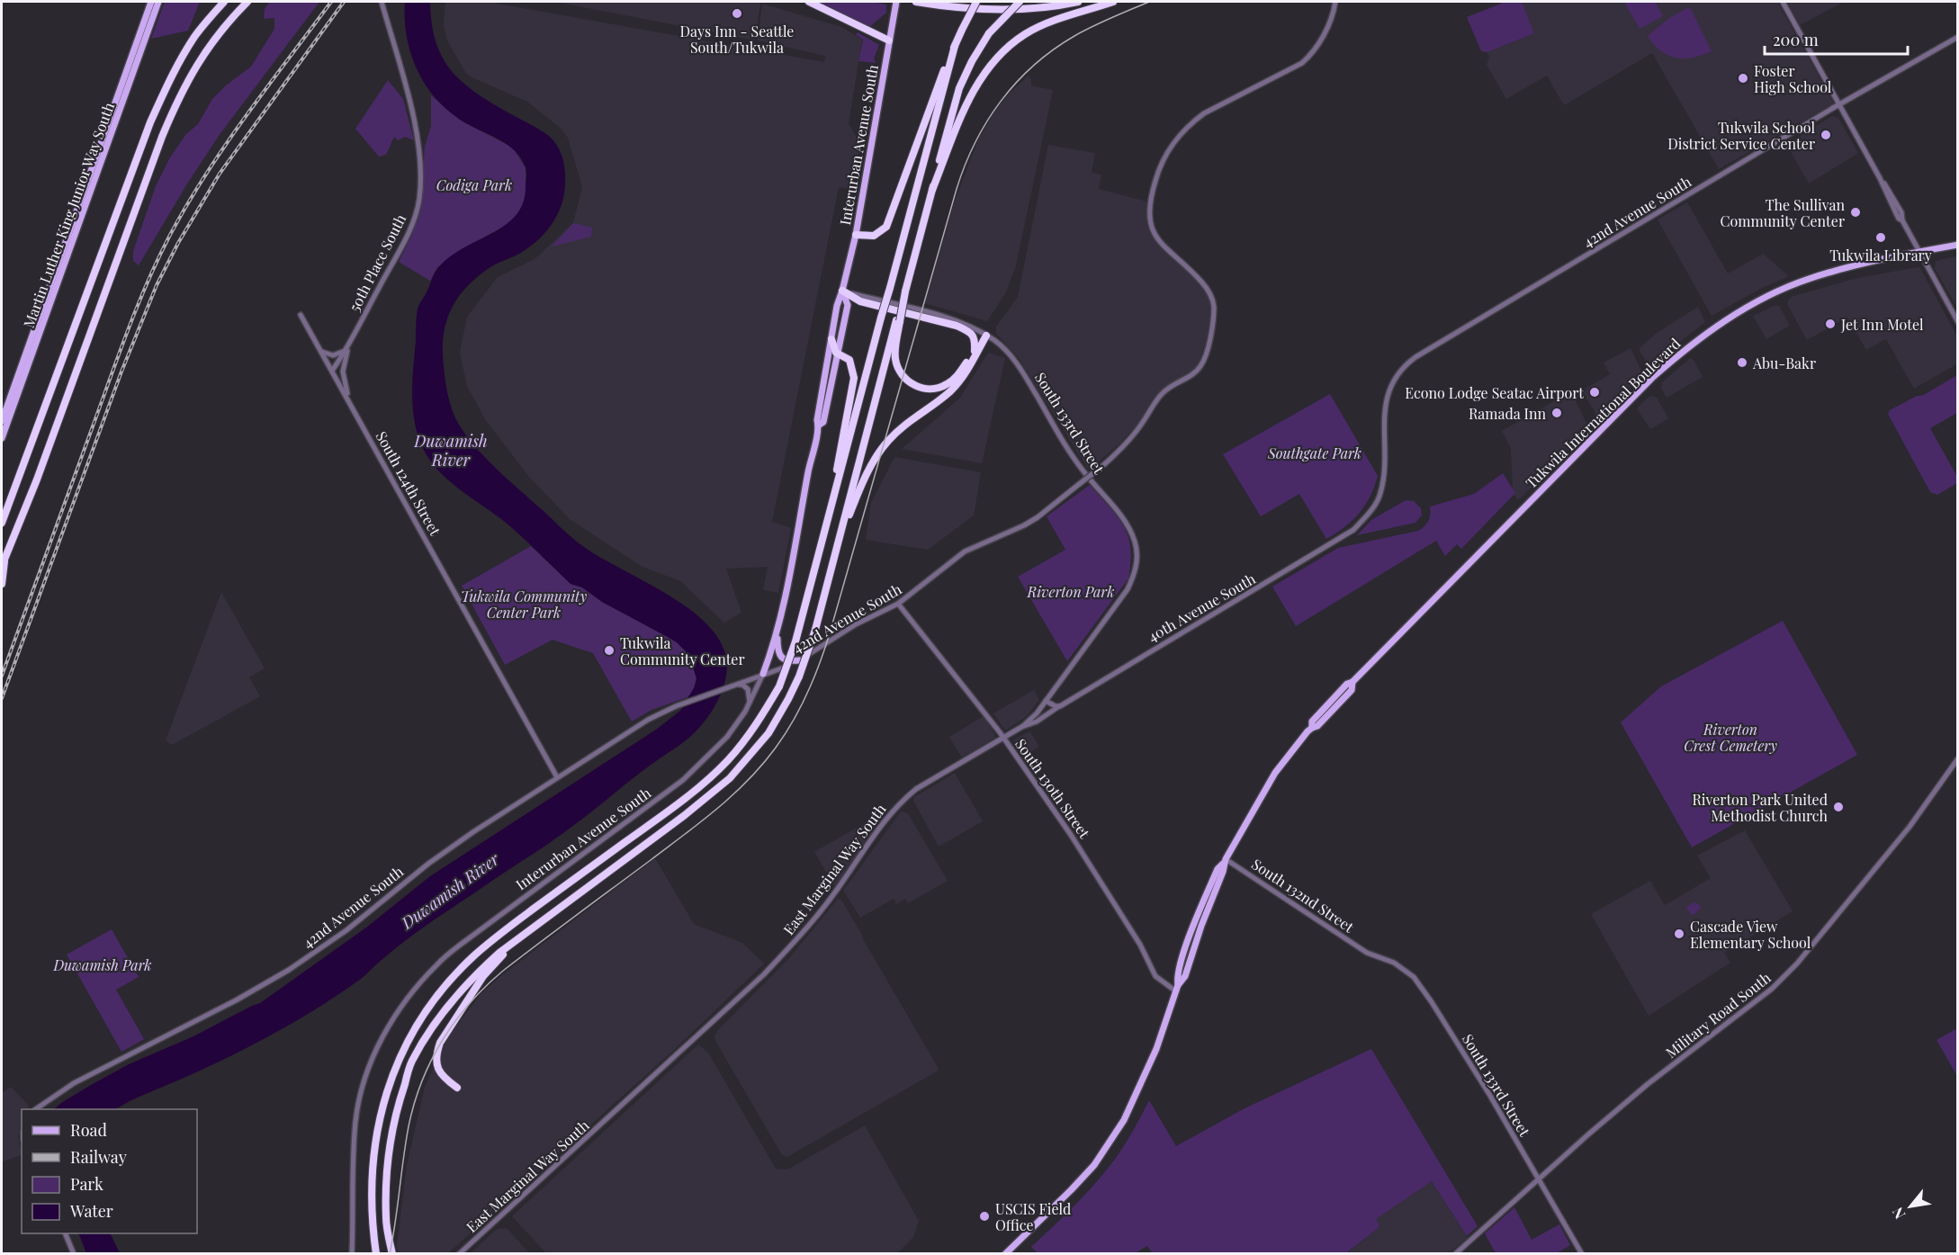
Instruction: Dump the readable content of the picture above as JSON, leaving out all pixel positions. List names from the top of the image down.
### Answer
{
  "streets": {
    "main road": ["Interurban Avenue South", "Martin Luther King Junior Way South", "Tukwila International Boulevard"],
    "street": [
      "42nd Avenue South",
      "50th Place South",
      "South 133rd Street",
      "South 124th Street",
      "40th Avenue South",
      "South 130th Street",
      "East Marginal Way South",
      "South 132nd Street",
      "Military Road South"
    ]
  },
  "crossings": [
    ["Interurban Avenue South", "42nd Avenue South"],
    ["Interurban Avenue South", "South 133rd Street"],
    ["42nd Avenue South", "South 124th Street"],
    ["42nd Avenue South", "40th Avenue South"],
    ["42nd Avenue South", "South 130th Street"],
    ["50th Place South", "South 124th Street"],
    ["Tukwila International Boulevard", "South 130th Street"],
    ["Tukwila International Boulevard", "South 132nd Street"],
    ["South 133rd Street", "East Marginal Way South"],
    ["South 133rd Street", "South 132nd Street"],
    ["South 133rd Street", "Military Road South"],
    ["40th Avenue South", "East Marginal Way South"],
    ["South 130th Street", "East Marginal Way South"]
  ],
  "water": ["Duwamish River"],
  "parks": [
    "Codiga Park",
    "Southgate Park",
    "Riverton Park",
    "Tukwila Community Center Park",
    "Riverton Crest Cemetery",
    "Duwamish Park"
  ],
  "places": [
    "Days Inn - Seattle South/Tukwila",
    "Foster High School",
    "Tukwila School District Service Center",
    "The Sullivan Community Center",
    "Tukwila Library",
    "Jet Inn Motel",
    "Abu-Bakr",
    "Econo Lodge Seatac Airport",
    "Ramada Inn",
    "Tukwila Community Center",
    "Riverton Park United Methodist Church",
    "Cascade View Elementary School",
    "USCIS Field Office"
  ],
  "legend": [
    "Road",
    "Railway",
    "Park",
    "Water"
  ],
  "scale_bar": "200 m",
  "north": "bottom left"
}
